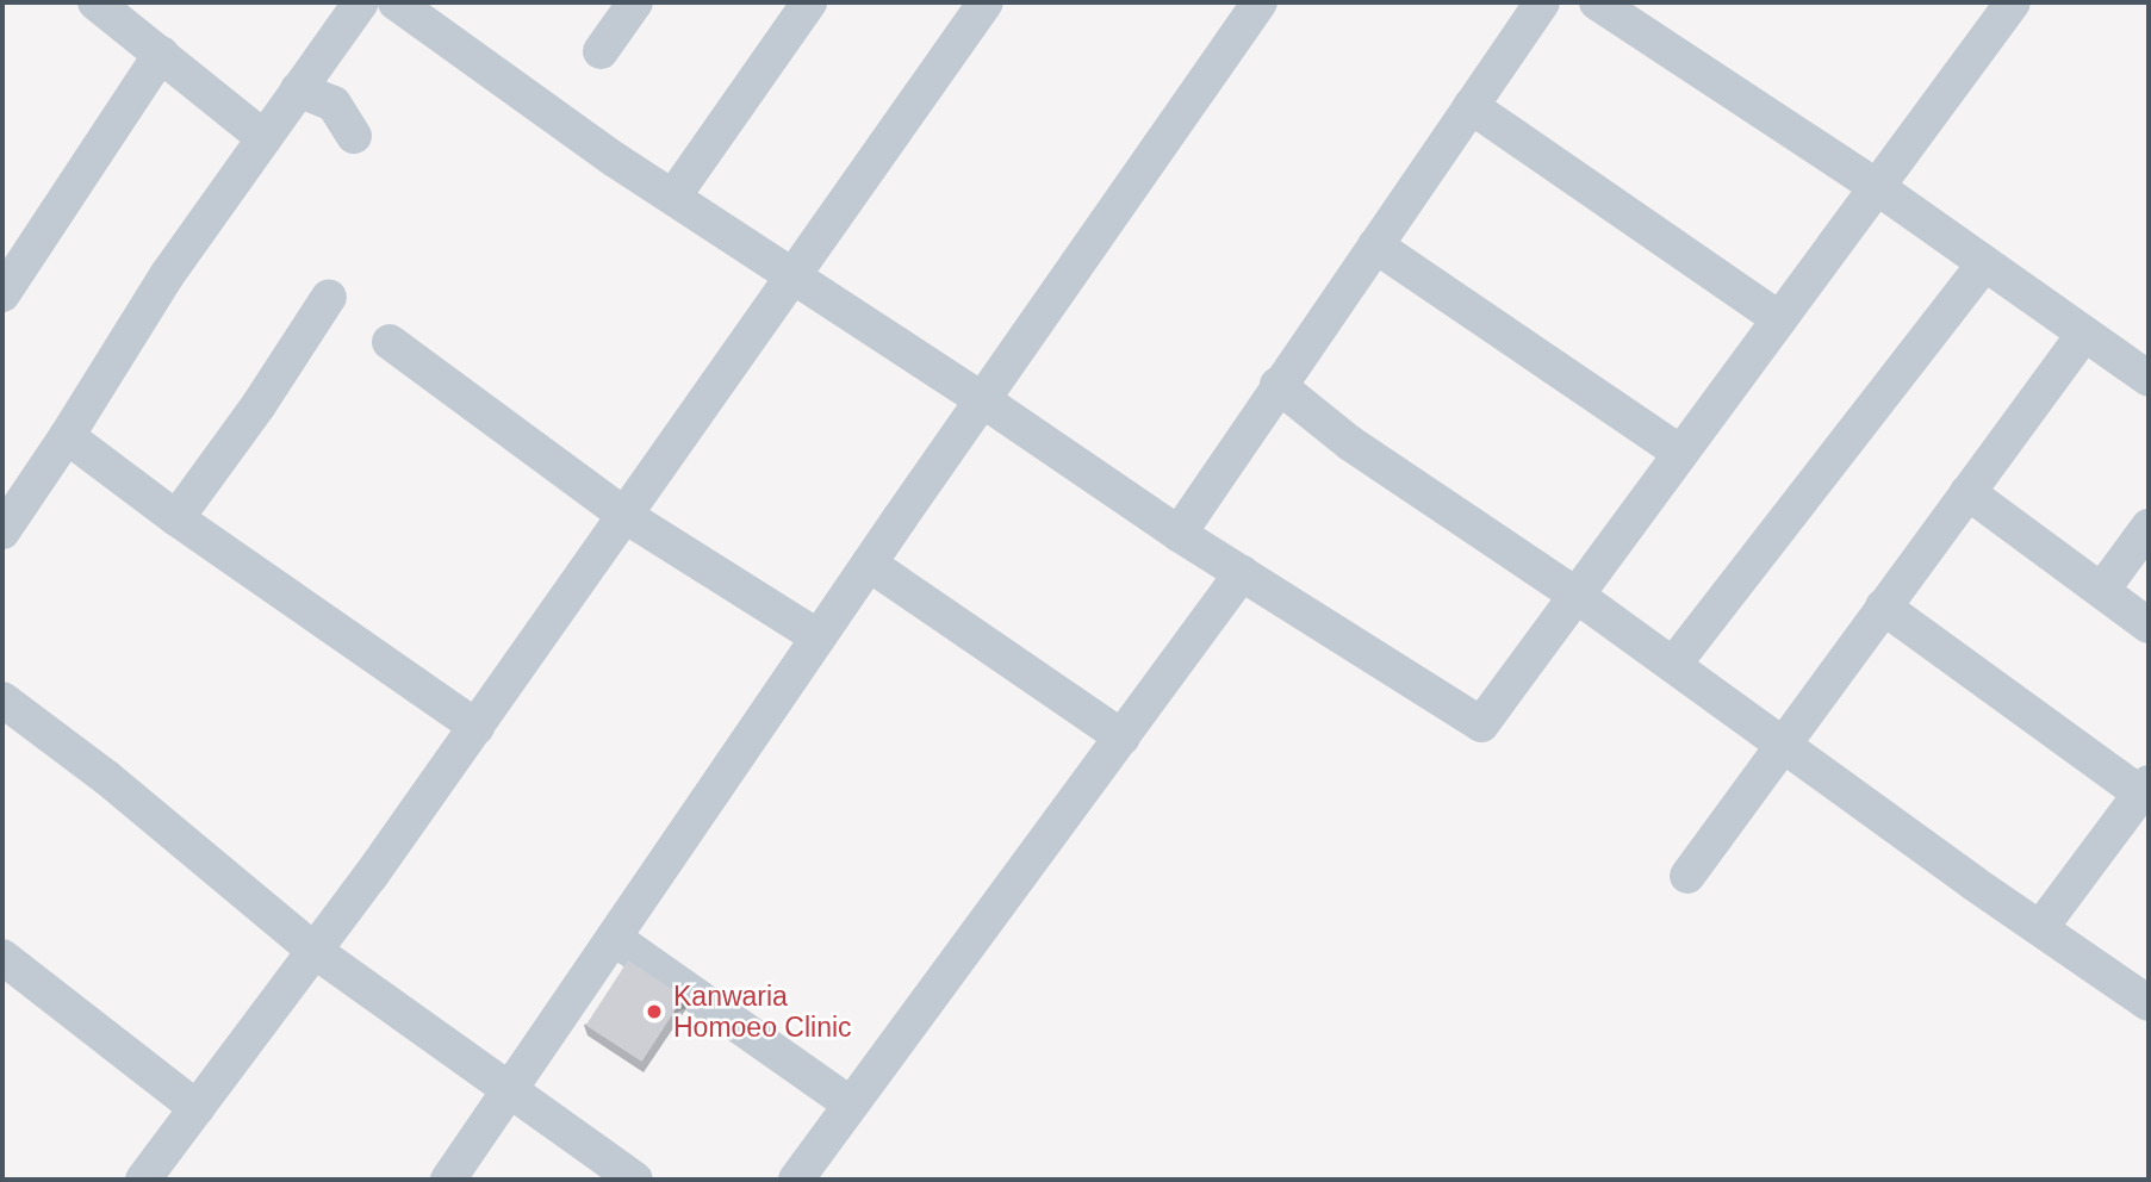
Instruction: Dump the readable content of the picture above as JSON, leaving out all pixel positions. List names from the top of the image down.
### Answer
{
  "places": ["Kanwaria Homoeo Clinic"]
}
